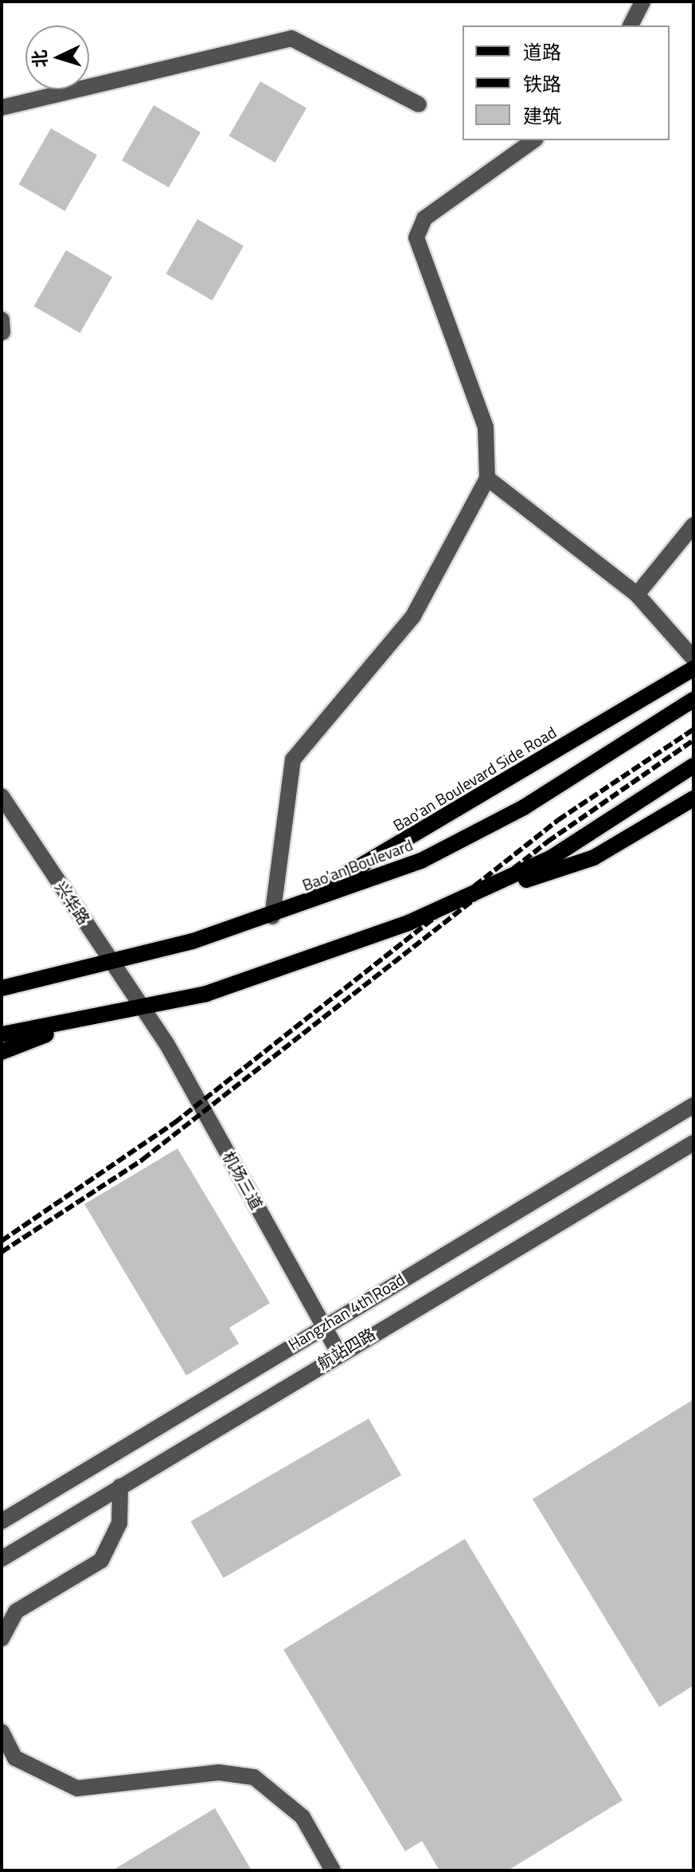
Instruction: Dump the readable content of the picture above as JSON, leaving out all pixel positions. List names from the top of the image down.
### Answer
{
  "streets": {
    "main road": ["Bao'an Boulevard Side Road", "Bao'an Boulevard"],
    "street": [
      "兴华路",
      "机场三道",
      "Hangzhan 4th Road",
      "航站四路"
    ]
  },
  "crossings": [
    ["Bao'an Boulevard Side Road", "Bao'an Boulevard"],
    ["Bao'an Boulevard", "兴华路"],
    ["兴华路", "机场三道"],
    ["机场三道", "Hangzhan 4th Road"],
    ["机场三道", "航站四路"]
  ],
  "legend": ["道路", "铁路", "建筑"],
  "north": "left"
}
